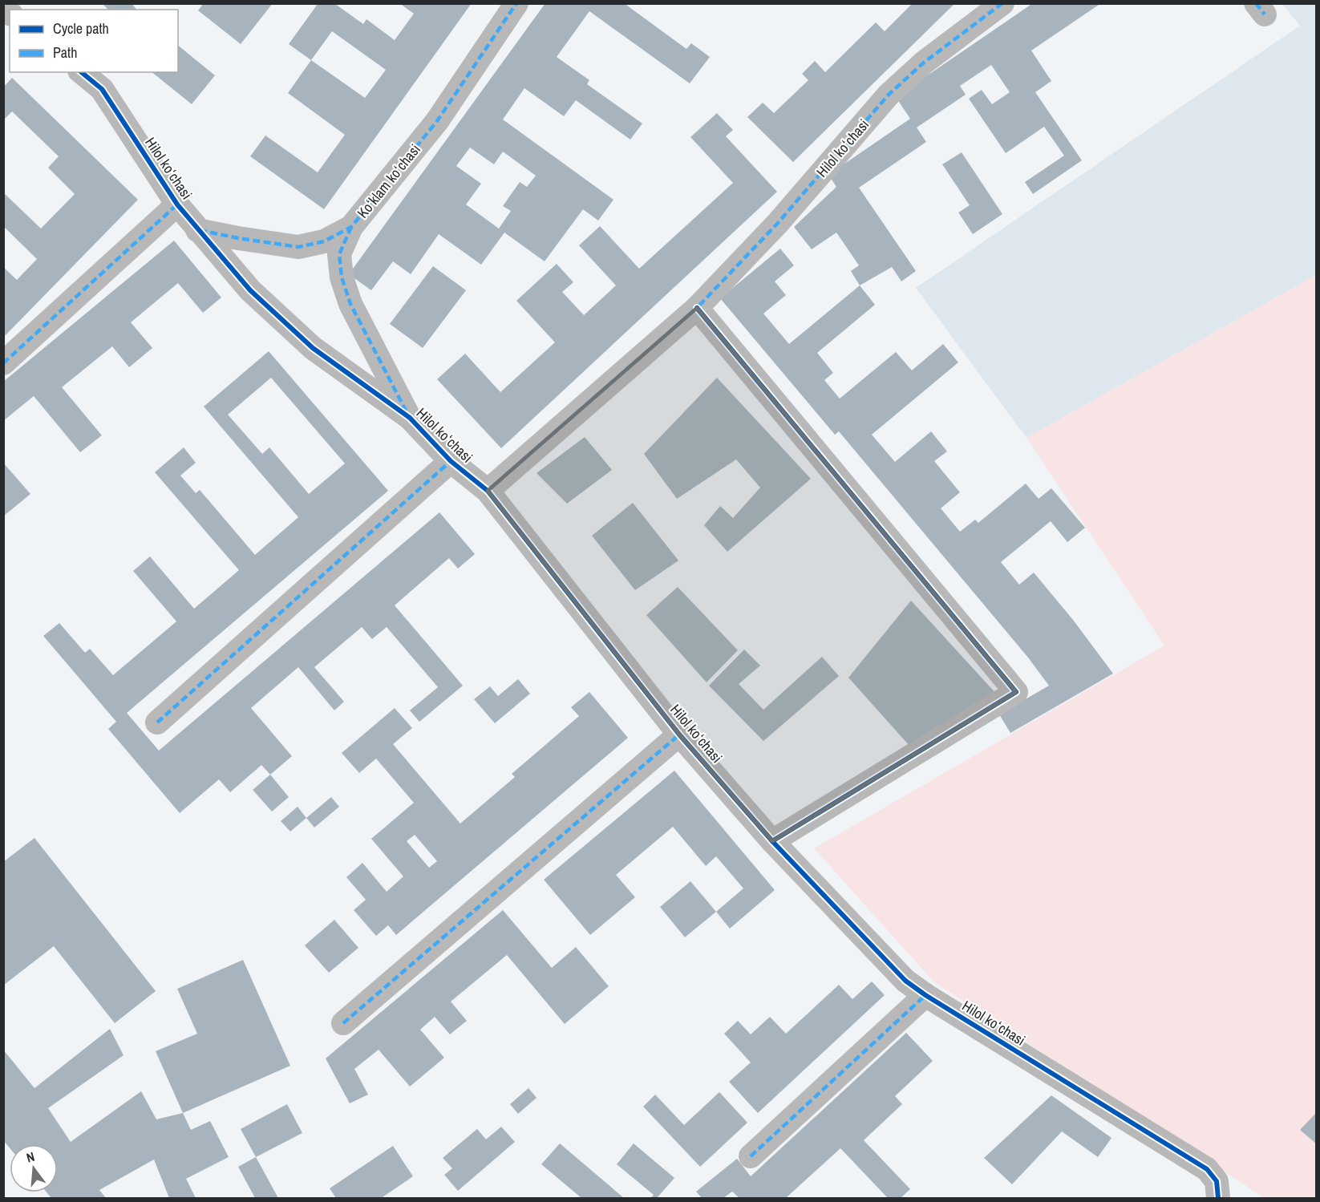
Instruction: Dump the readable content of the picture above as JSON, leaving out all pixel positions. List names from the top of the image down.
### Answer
{
  "streets": {
    "street": ["Hilol koʻchasi", "Koʻklam koʻchasi"]
  },
  "crossings": [
    ["Hilol koʻchasi", "Koʻklam koʻchasi"]
  ],
  "legend": ["Cycle path", "Path"],
  "north": "top"
}
